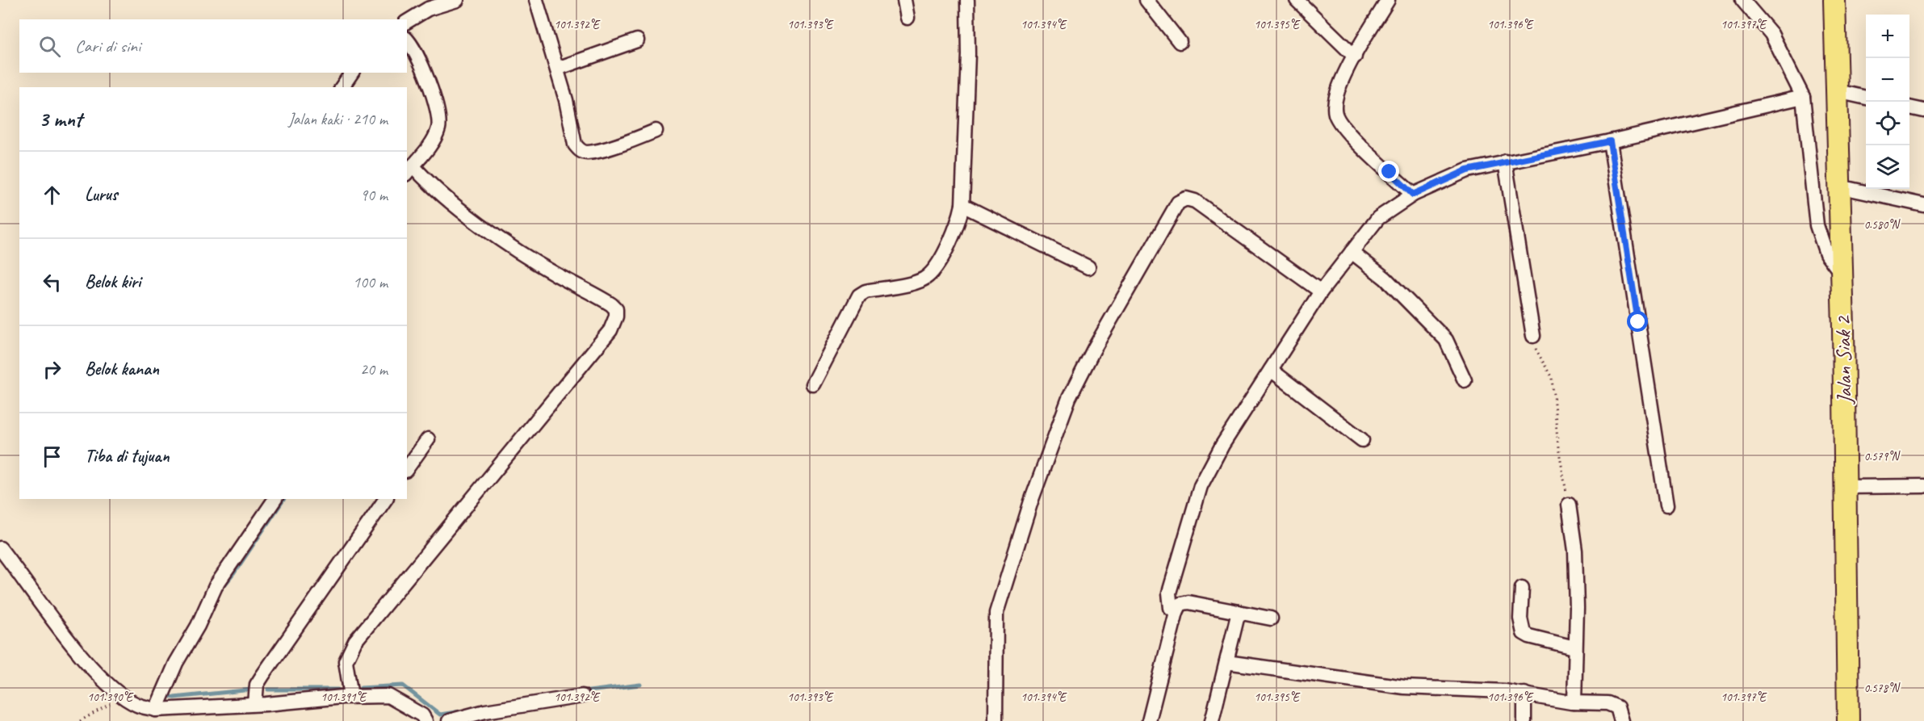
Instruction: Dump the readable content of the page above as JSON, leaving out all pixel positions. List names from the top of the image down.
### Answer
{
  "streets": {
    "highway": ["Jalan Siak 2"]
  },
  "page": {
    "map_buttons": ["+", "−"],
    "search": "Cari di sini",
    "heading": ["3 mnt", "Jalan kaki · 210 m"],
    "list": [
      ["Lurus", "90 m"],
      ["Belok kiri", "100 m"],
      ["Belok kanan", "20 m"],
      "Tiba di tujuan"
    ]
  },
  "coordinates": [
    "101.392°E",
    "101.393°E",
    "101.394°E",
    "101.395°E",
    "101.396°E",
    "101.397°E",
    "0.580°N",
    "0.579°N",
    "0.578°N",
    "101.390°E",
    "101.391°E"
  ]
}
